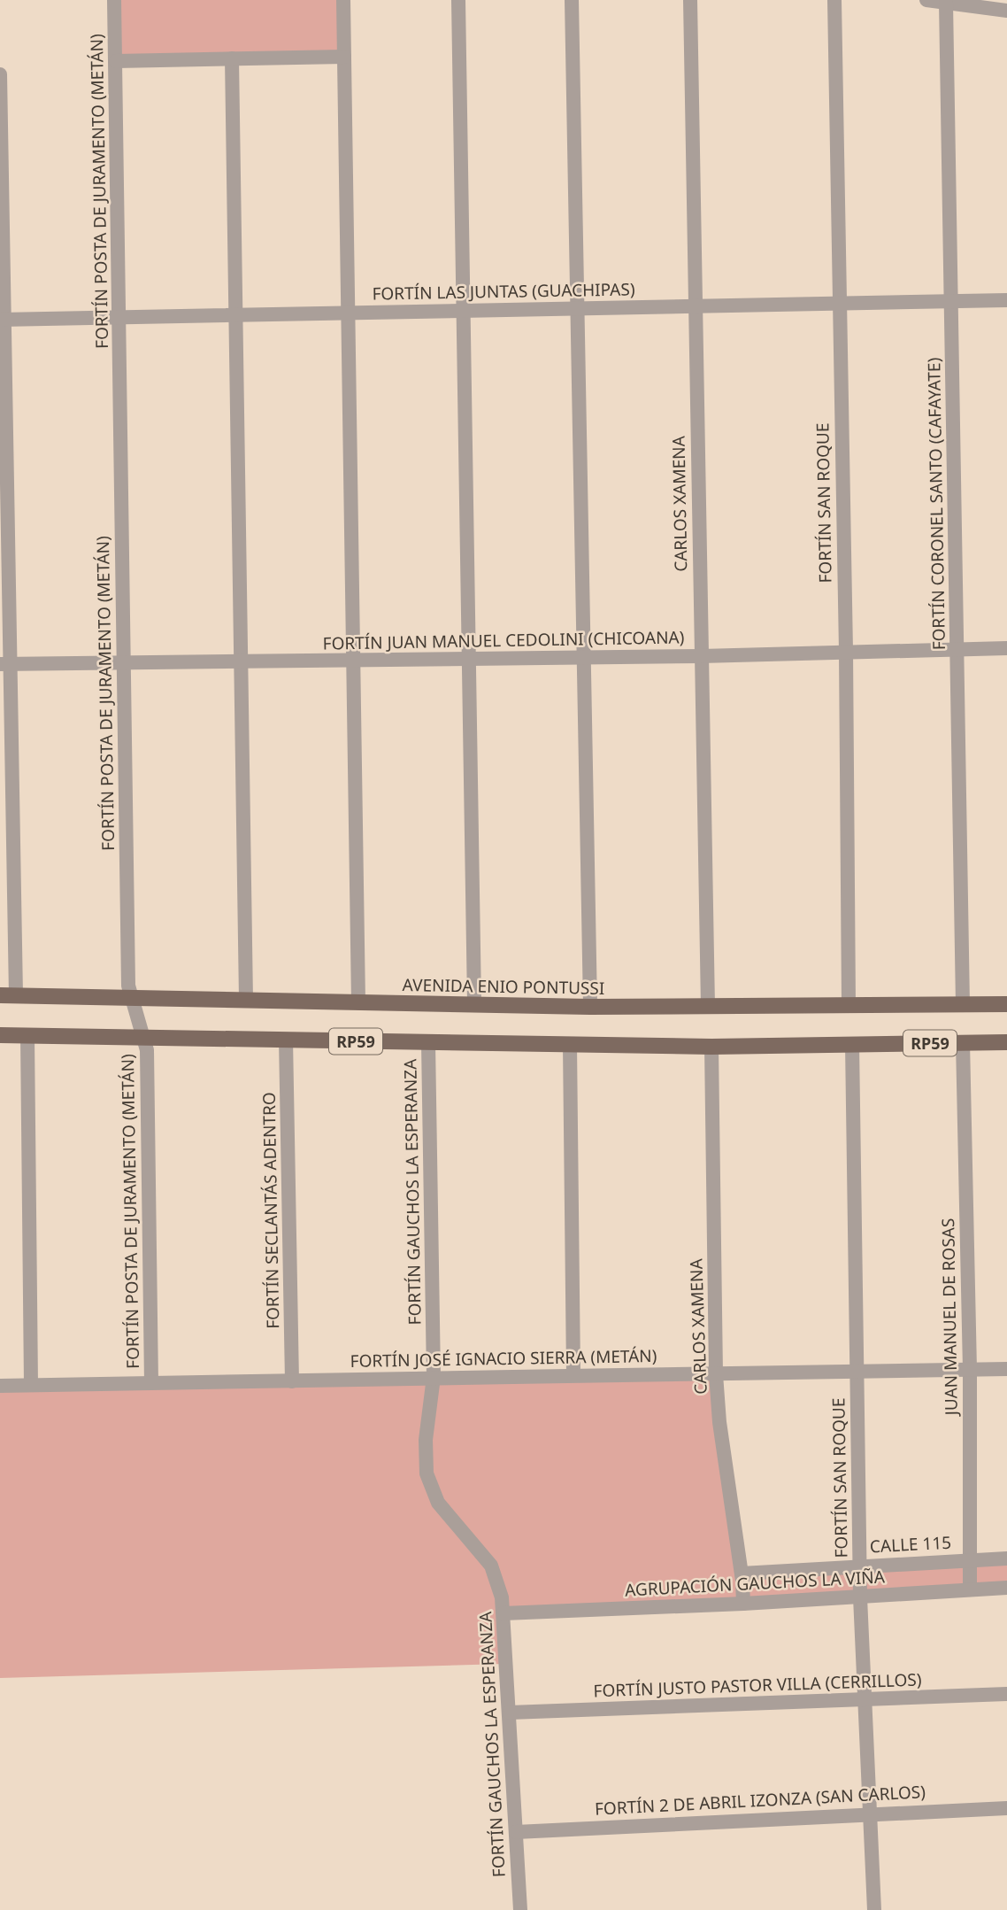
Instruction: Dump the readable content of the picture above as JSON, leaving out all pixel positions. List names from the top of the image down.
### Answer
{
  "streets": {
    "main road": ["AVENIDA ENIO PONTUSSI", "RP59"],
    "street": [
      "FORTÍN POSTA DE JURAMENTO (METÁN)",
      "FORTÍN LAS JUNTAS (GUACHIPAS)",
      "FORTÍN SAN ROQUE",
      "CARLOS XAMENA",
      "FORTÍN CORONEL SANTO (CAFAYATE)",
      "FORTÍN JUAN MANUEL CEDOLINI (CHICOANA)",
      "FORTÍN GAUCHOS LA ESPERANZA",
      "FORTÍN SECLANTÁS ADENTRO",
      "JUAN MANUEL DE ROSAS",
      "FORTÍN JOSÉ IGNACIO SIERRA (METÁN)",
      "CALLE 115",
      "AGRUPACIÓN GAUCHOS LA VIÑA",
      "FORTÍN JUSTO PASTOR VILLA (CERRILLOS)",
      "FORTÍN 2 DE ABRIL IZONZA (SAN CARLOS)"
    ]
  },
  "crossings": [
    ["FORTÍN POSTA DE JURAMENTO (METÁN)", "FORTÍN LAS JUNTAS (GUACHIPAS)"],
    ["FORTÍN POSTA DE JURAMENTO (METÁN)", "FORTÍN JUAN MANUEL CEDOLINI (CHICOANA)"],
    ["FORTÍN POSTA DE JURAMENTO (METÁN)", "AVENIDA ENIO PONTUSSI"],
    ["FORTÍN POSTA DE JURAMENTO (METÁN)", "RP59"],
    ["FORTÍN POSTA DE JURAMENTO (METÁN)", "FORTÍN JOSÉ IGNACIO SIERRA (METÁN)"],
    ["FORTÍN LAS JUNTAS (GUACHIPAS)", "FORTÍN SAN ROQUE"],
    ["FORTÍN LAS JUNTAS (GUACHIPAS)", "CARLOS XAMENA"],
    ["FORTÍN LAS JUNTAS (GUACHIPAS)", "FORTÍN CORONEL SANTO (CAFAYATE)"],
    ["FORTÍN SAN ROQUE", "FORTÍN JUAN MANUEL CEDOLINI (CHICOANA)"],
    ["FORTÍN SAN ROQUE", "AVENIDA ENIO PONTUSSI"],
    ["FORTÍN SAN ROQUE", "RP59"],
    ["FORTÍN SAN ROQUE", "FORTÍN JOSÉ IGNACIO SIERRA (METÁN)"],
    ["FORTÍN SAN ROQUE", "CALLE 115"],
    ["FORTÍN SAN ROQUE", "AGRUPACIÓN GAUCHOS LA VIÑA"],
    ["FORTÍN SAN ROQUE", "FORTÍN JUSTO PASTOR VILLA (CERRILLOS)"],
    ["FORTÍN SAN ROQUE", "FORTÍN 2 DE ABRIL IZONZA (SAN CARLOS)"],
    ["CARLOS XAMENA", "FORTÍN JUAN MANUEL CEDOLINI (CHICOANA)"],
    ["CARLOS XAMENA", "AVENIDA ENIO PONTUSSI"],
    ["CARLOS XAMENA", "RP59"],
    ["CARLOS XAMENA", "FORTÍN JOSÉ IGNACIO SIERRA (METÁN)"],
    ["CARLOS XAMENA", "CALLE 115"],
    ["CARLOS XAMENA", "AGRUPACIÓN GAUCHOS LA VIÑA"],
    ["FORTÍN CORONEL SANTO (CAFAYATE)", "FORTÍN JUAN MANUEL CEDOLINI (CHICOANA)"],
    ["FORTÍN CORONEL SANTO (CAFAYATE)", "AVENIDA ENIO PONTUSSI"],
    ["RP59", "FORTÍN GAUCHOS LA ESPERANZA"],
    ["RP59", "FORTÍN SECLANTÁS ADENTRO"],
    ["RP59", "JUAN MANUEL DE ROSAS"],
    ["FORTÍN GAUCHOS LA ESPERANZA", "FORTÍN JOSÉ IGNACIO SIERRA (METÁN)"],
    ["FORTÍN GAUCHOS LA ESPERANZA", "AGRUPACIÓN GAUCHOS LA VIÑA"],
    ["FORTÍN GAUCHOS LA ESPERANZA", "FORTÍN JUSTO PASTOR VILLA (CERRILLOS)"],
    ["FORTÍN GAUCHOS LA ESPERANZA", "FORTÍN 2 DE ABRIL IZONZA (SAN CARLOS)"],
    ["FORTÍN SECLANTÁS ADENTRO", "FORTÍN JOSÉ IGNACIO SIERRA (METÁN)"],
    ["JUAN MANUEL DE ROSAS", "FORTÍN JOSÉ IGNACIO SIERRA (METÁN)"],
    ["JUAN MANUEL DE ROSAS", "CALLE 115"],
    ["JUAN MANUEL DE ROSAS", "AGRUPACIÓN GAUCHOS LA VIÑA"]
  ]
}
